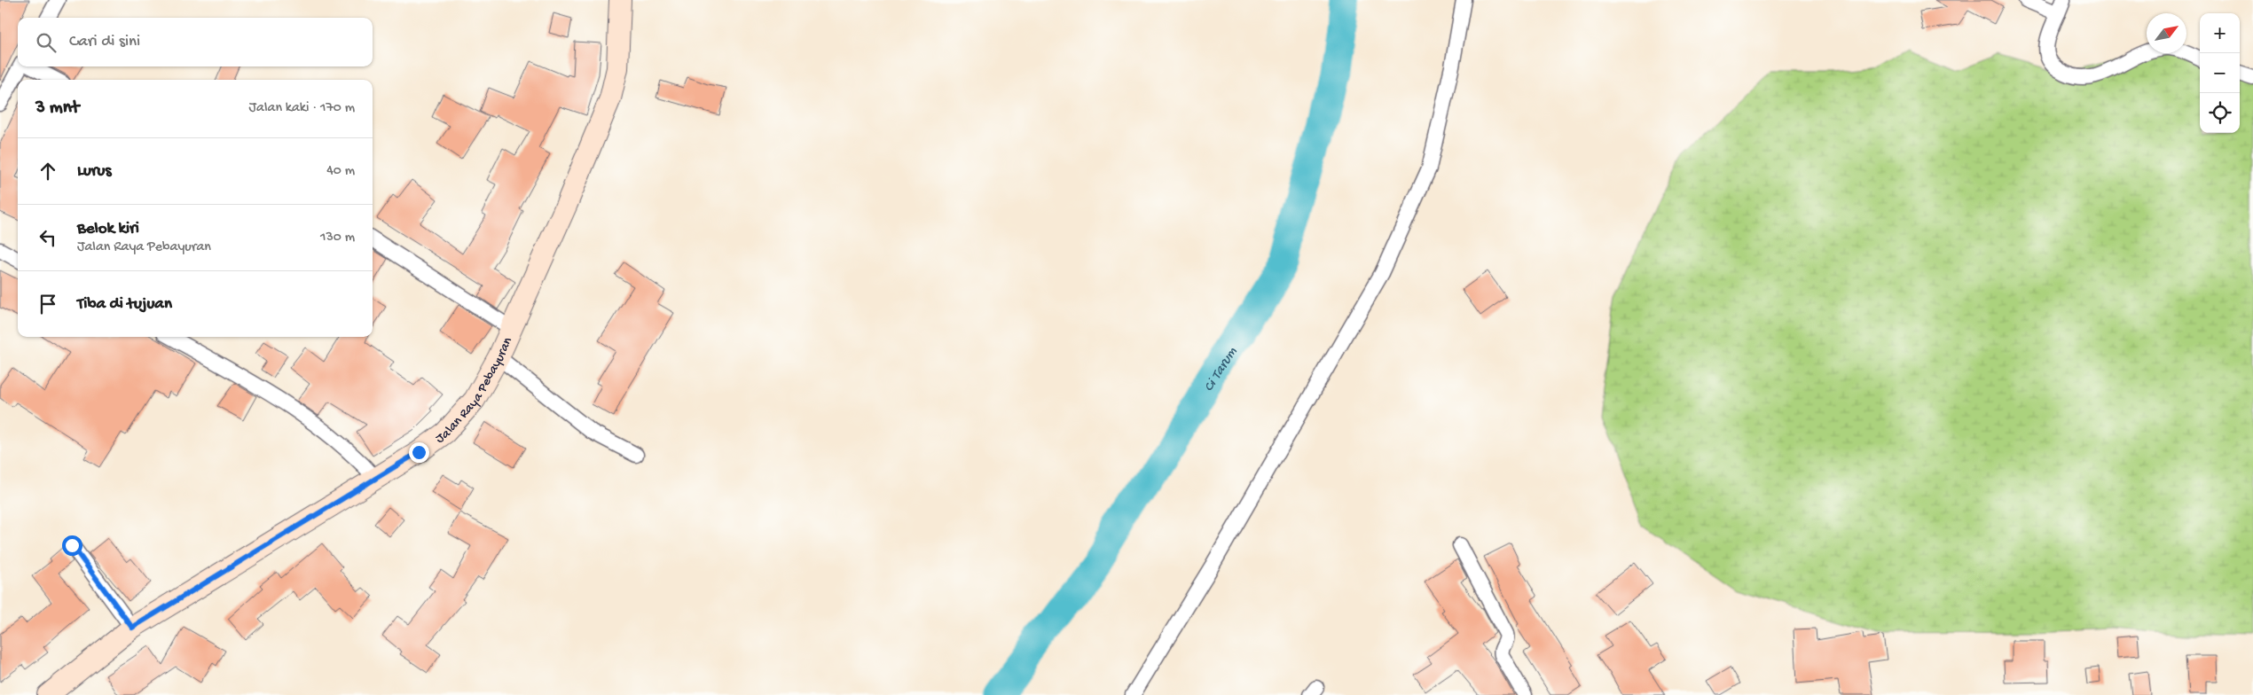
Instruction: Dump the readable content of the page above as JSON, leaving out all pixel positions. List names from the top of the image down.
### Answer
{
  "streets": {
    "main road": ["Jalan Raya Pebayuran"]
  },
  "water": ["Ci Tarum"],
  "north": "top right",
  "page": {
    "map_buttons": ["+", "−"],
    "search": "Cari di sini",
    "heading": ["3 mnt", "Jalan kaki · 170 m"],
    "list": [
      ["Lurus", "40 m"],
      ["Belok kiri", "Jalan Raya Pebayuran", "130 m"],
      "Tiba di tujuan"
    ]
  }
}
